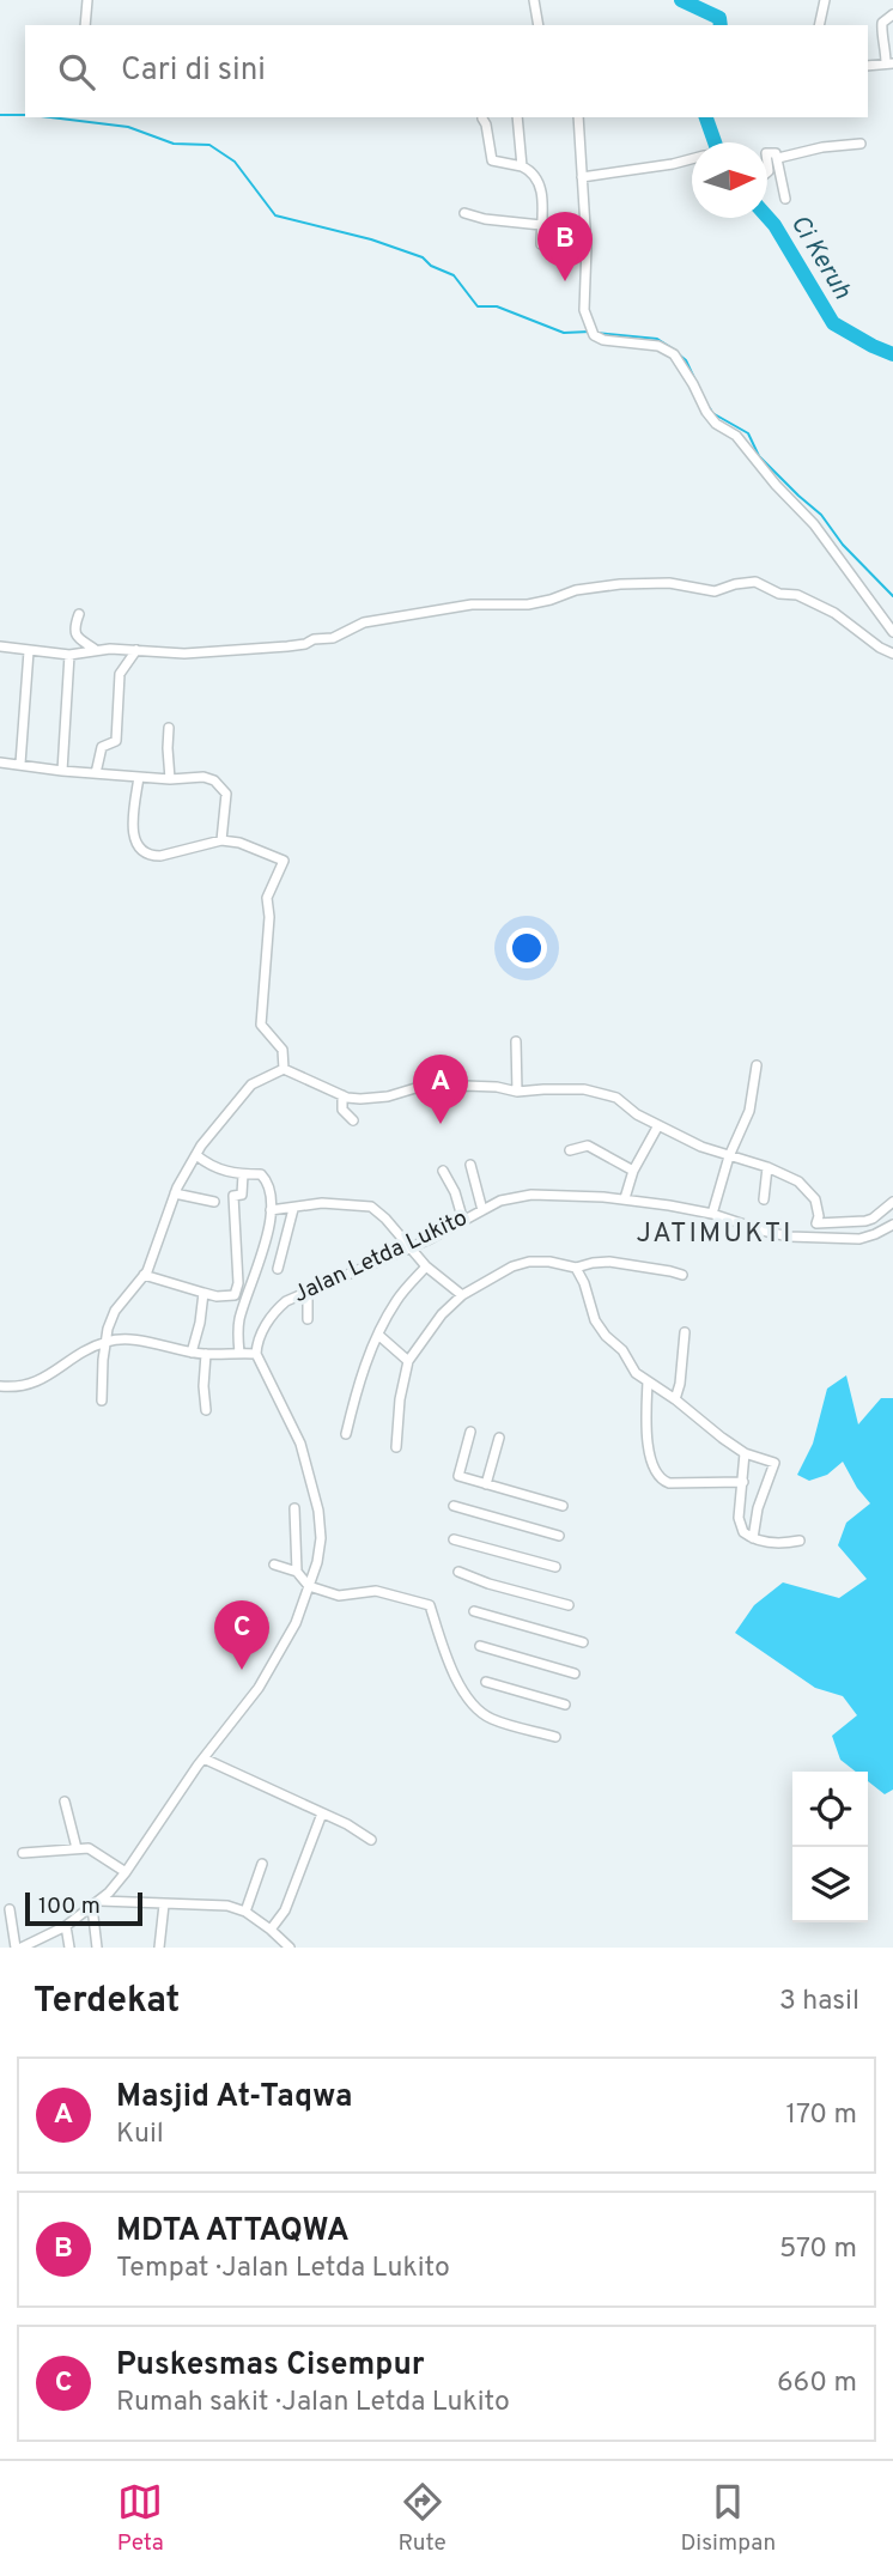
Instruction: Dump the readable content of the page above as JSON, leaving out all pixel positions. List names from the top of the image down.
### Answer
{
  "streets": {
    "street": ["Jalan Letda Lukito"]
  },
  "districts": ["JATIMUKTI"],
  "water": ["Ci Keruh"],
  "scale_bar": "100 m",
  "north": "right",
  "page": {
    "search": "Cari di sini",
    "pins": ["B", "A", "C"],
    "scale": "100 m",
    "heading": ["Terdekat", "3 hasil"],
    "list": [
      {
        "mark": "A",
        "name": "Masjid At-Taqwa",
        "note": "Kuil",
        "value": "170 m"
      },
      {
        "mark": "B",
        "name": "MDTA ATTAQWA",
        "note": "Tempat · Jalan Letda Lukito",
        "value": "570 m"
      },
      {
        "mark": "C",
        "name": "Puskesmas Cisempur",
        "note": "Rumah sakit · Jalan Letda Lukito",
        "value": "660 m"
      }
    ],
    "nav": ["Peta", "Rute", "Disimpan"]
  }
}
